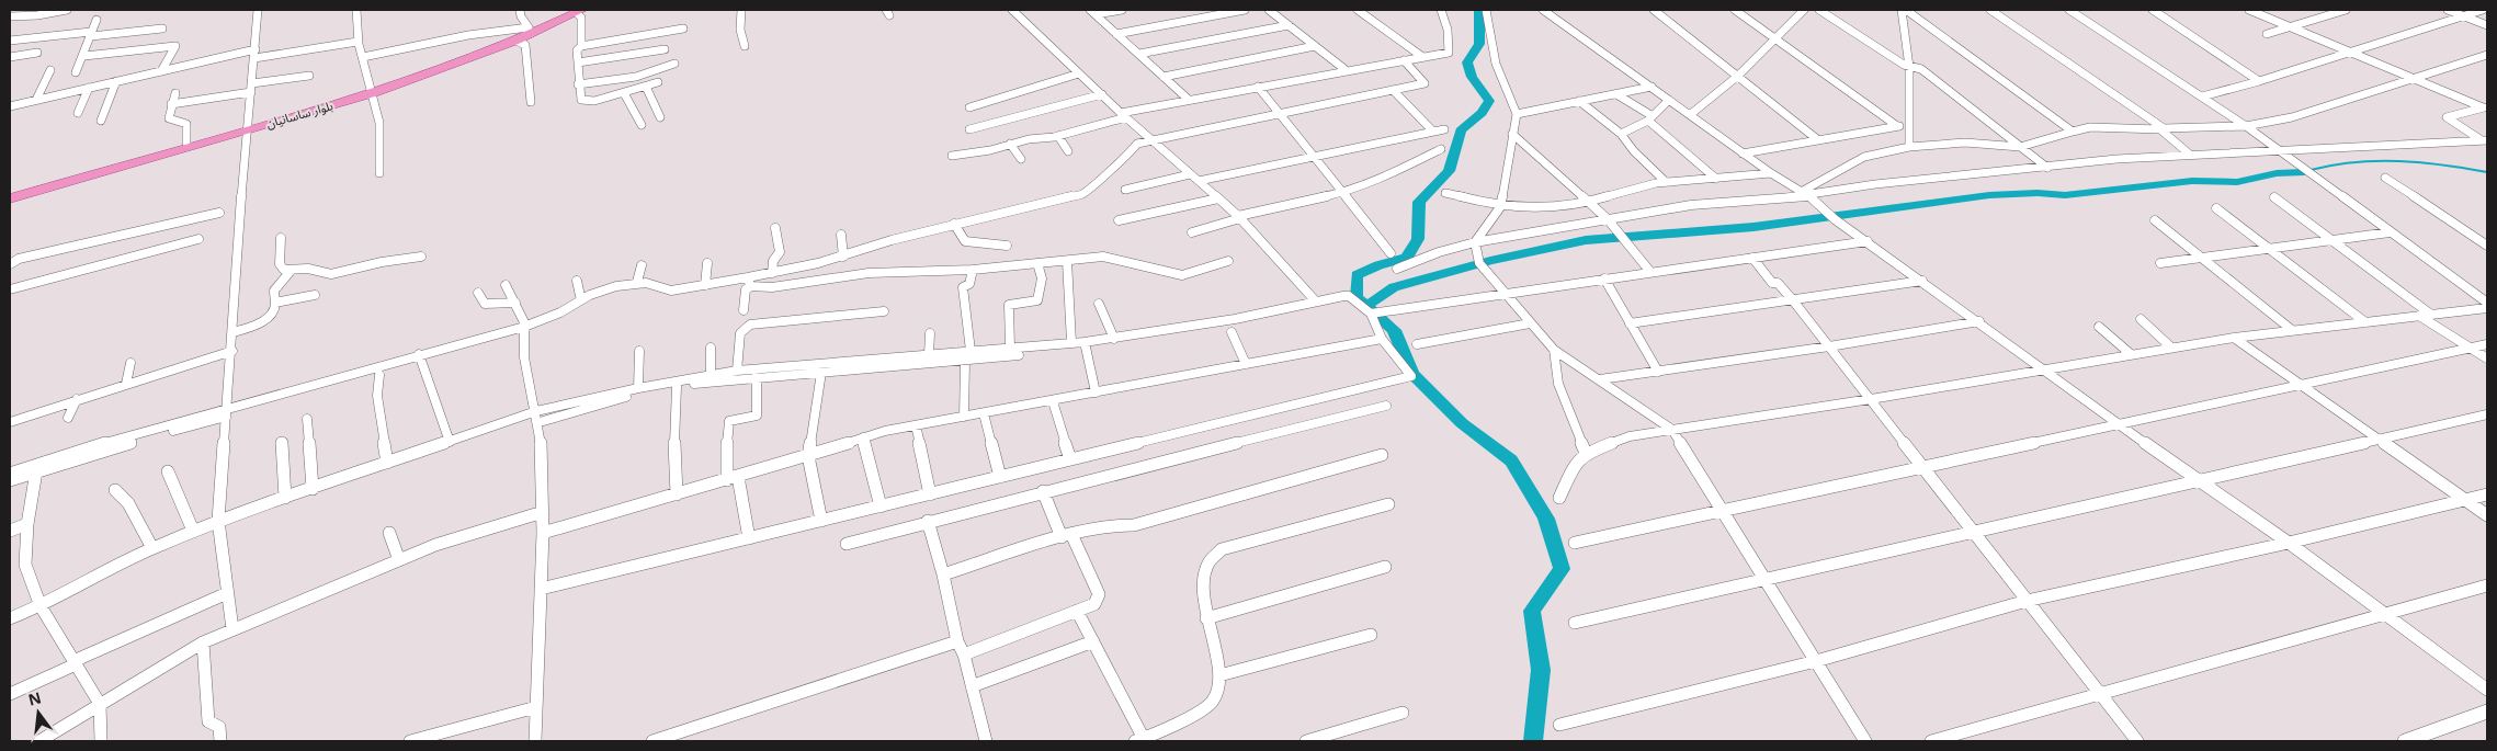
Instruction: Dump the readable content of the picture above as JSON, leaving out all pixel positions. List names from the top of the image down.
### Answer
{
  "streets": {
    "highway": ["بلوار ساسانیان"]
  },
  "north": "top"
}
